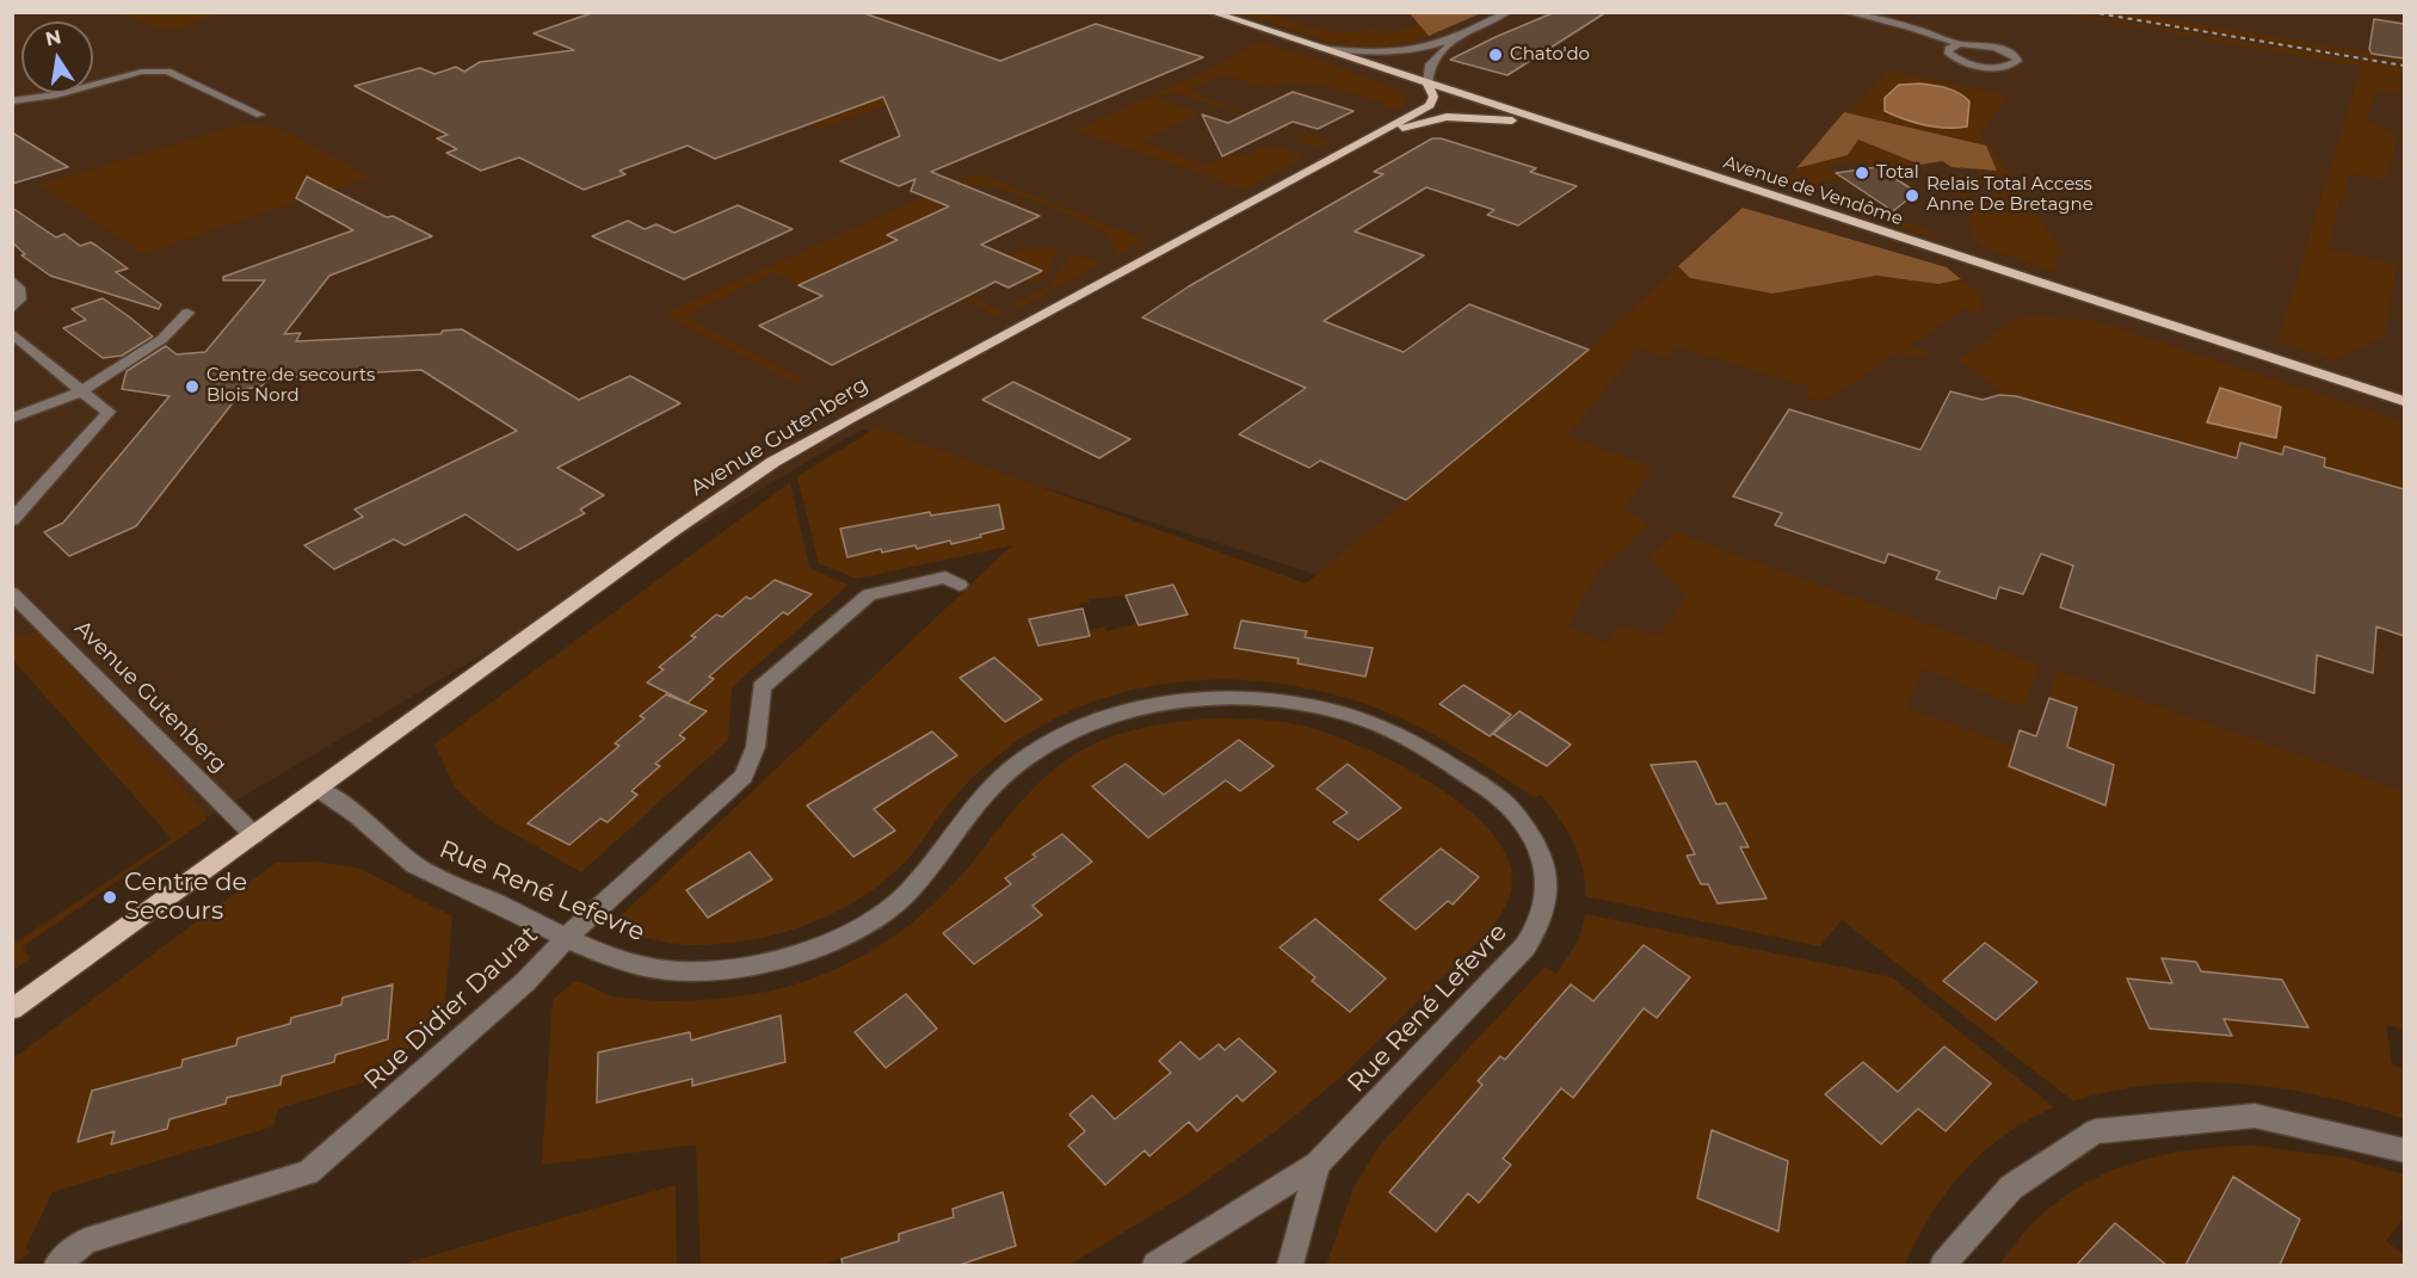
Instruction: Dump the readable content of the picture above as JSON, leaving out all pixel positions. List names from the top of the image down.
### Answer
{
  "streets": {
    "main road": ["Avenue de Vendôme", "Avenue Gutenberg"],
    "street": ["Rue René Lefevre", "Rue Didier Daurat"]
  },
  "crossings": [
    ["Avenue de Vendôme", "Avenue Gutenberg"],
    ["Avenue Gutenberg", "Rue René Lefevre"],
    ["Rue René Lefevre", "Rue Didier Daurat"]
  ],
  "places": [
    "Chato'do",
    "Total",
    "Relais Total Access Anne De Bretagne",
    "Centre de secourts Blois Nord",
    "Centre de Secours"
  ],
  "north": "top"
}
